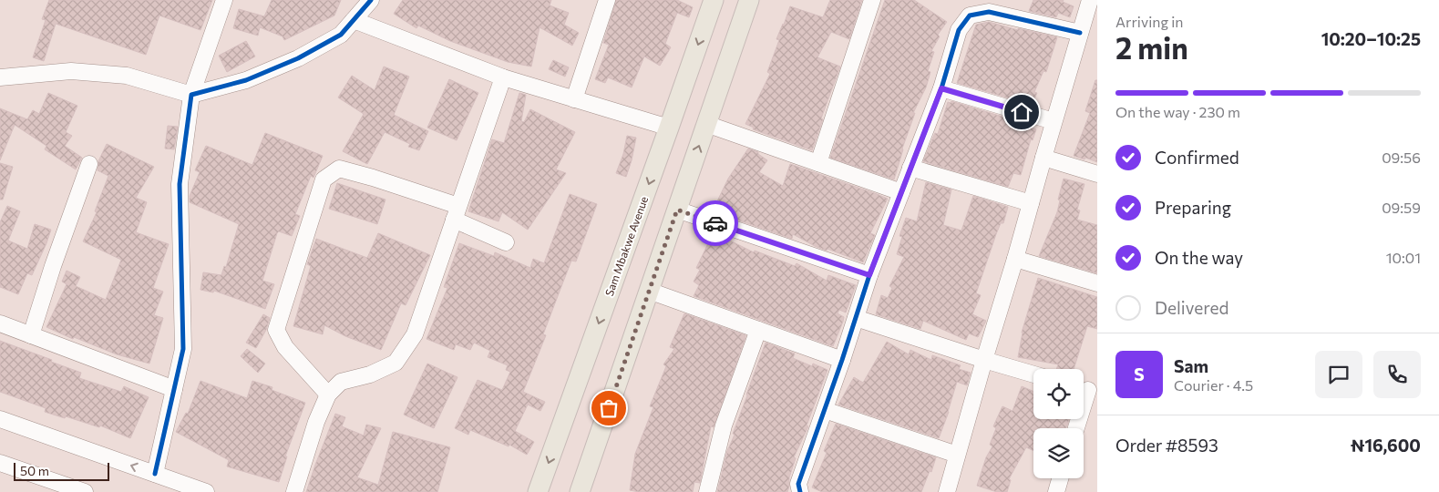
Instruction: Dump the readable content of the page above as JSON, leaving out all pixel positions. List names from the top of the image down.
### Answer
{
  "streets": {
    "main road": ["Sam Mbakwe Avenue"]
  },
  "scale_bar": "50 m",
  "page": {
    "heading": ["2 min", "Arriving in", "10:20–10:25"],
    "panel": [
      "Sam",
      "Courier · 4.5",
      "Order #8593",
      "₦16,600"
    ],
    "bar": "On the way · 230 m",
    "list": [
      ["Confirmed", "09:56"],
      ["Preparing", "09:59"],
      ["On the way", "10:01"],
      "Delivered"
    ],
    "round": "S",
    "scale": "50 m"
  }
}
